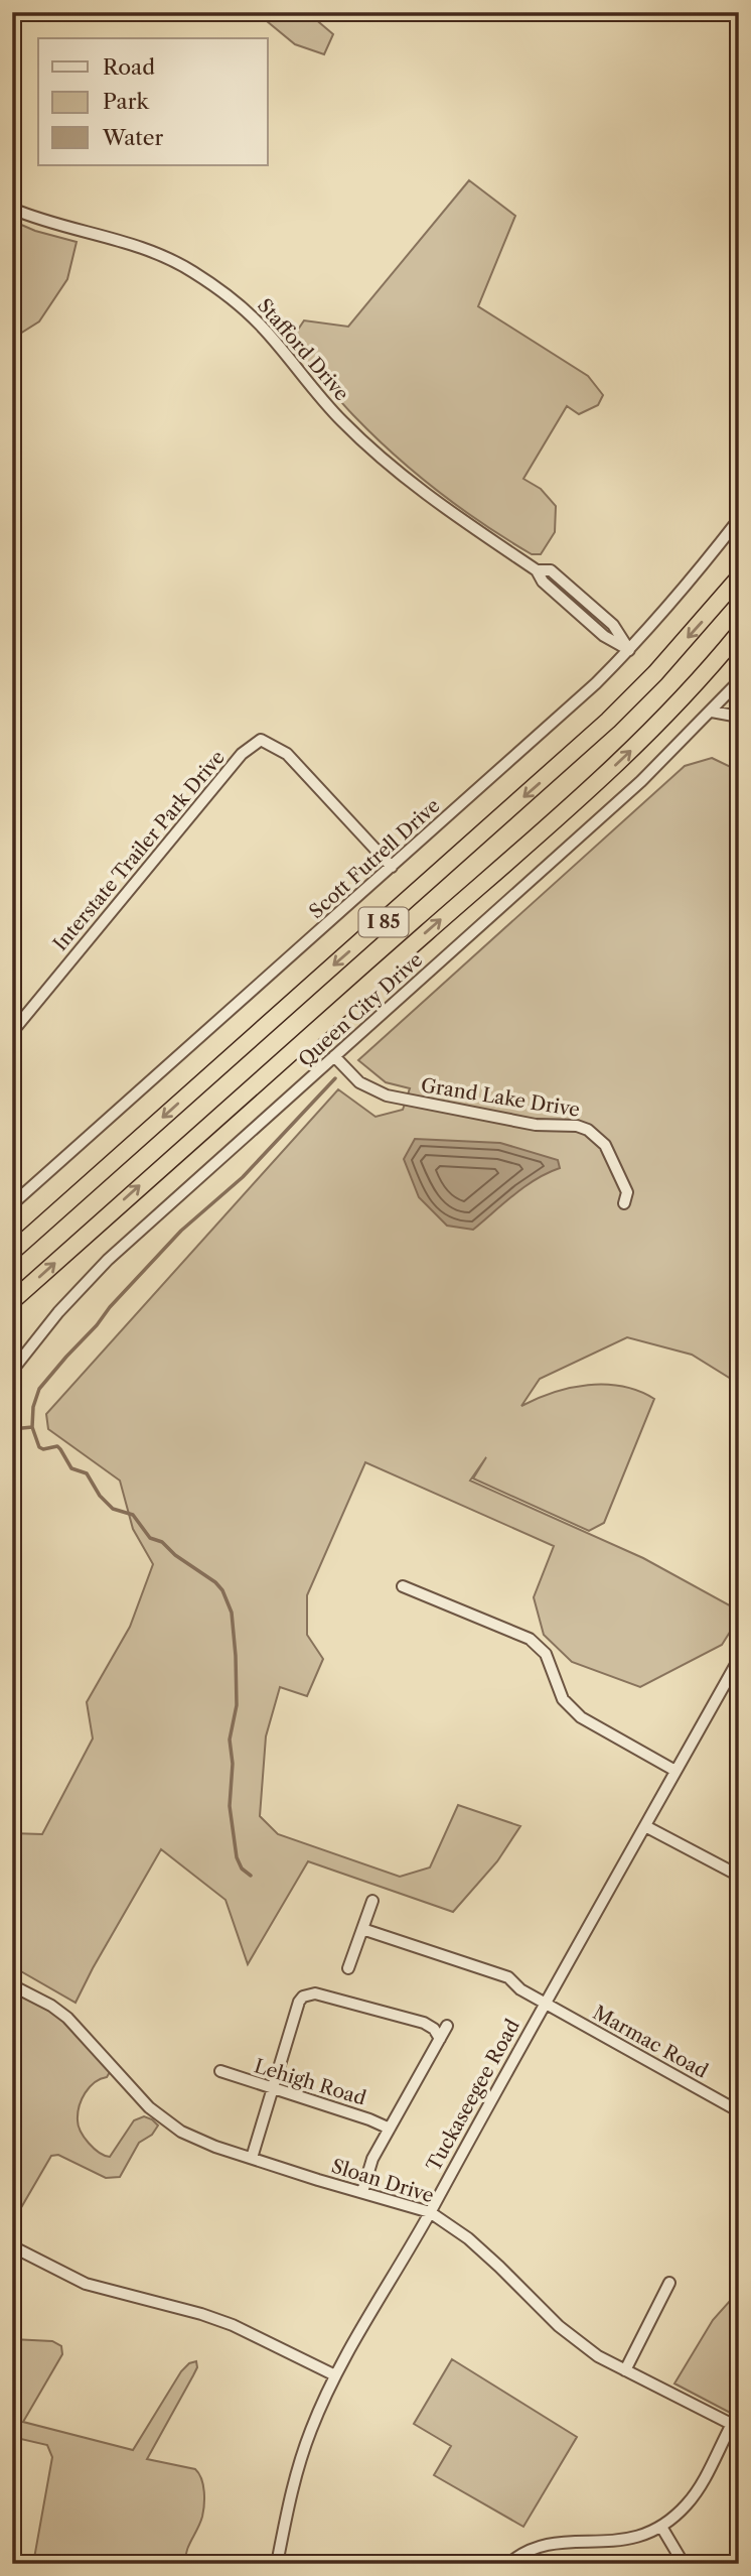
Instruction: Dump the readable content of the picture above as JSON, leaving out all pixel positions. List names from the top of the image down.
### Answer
{
  "streets": {
    "highway": ["I 85"],
    "street": [
      "Stafford Drive",
      "Interstate Trailer Park Drive",
      "Scott Futrell Drive",
      "Queen City Drive",
      "Grand Lake Drive",
      "Marmac Road",
      "Lehigh Road",
      "Tuckaseegee Road",
      "Sloan Drive"
    ]
  },
  "crossings": [
    ["Stafford Drive", "Scott Futrell Drive"],
    ["Interstate Trailer Park Drive", "Scott Futrell Drive"],
    ["Queen City Drive", "Grand Lake Drive"],
    ["Marmac Road", "Tuckaseegee Road"],
    ["Tuckaseegee Road", "Sloan Drive"]
  ],
  "legend": ["Road", "Park", "Water"]
}
